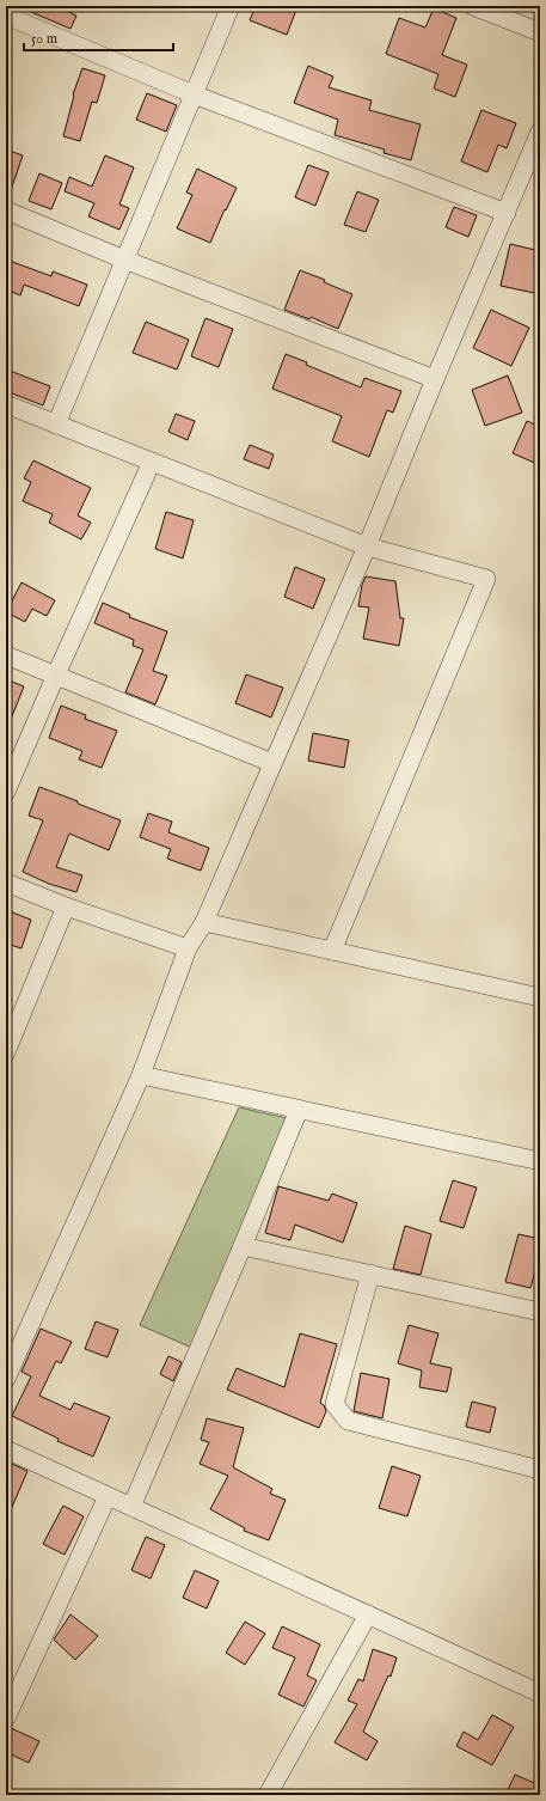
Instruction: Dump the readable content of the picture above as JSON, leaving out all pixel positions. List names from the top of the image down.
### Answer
{
  "scale_bar": "50 m"
}
